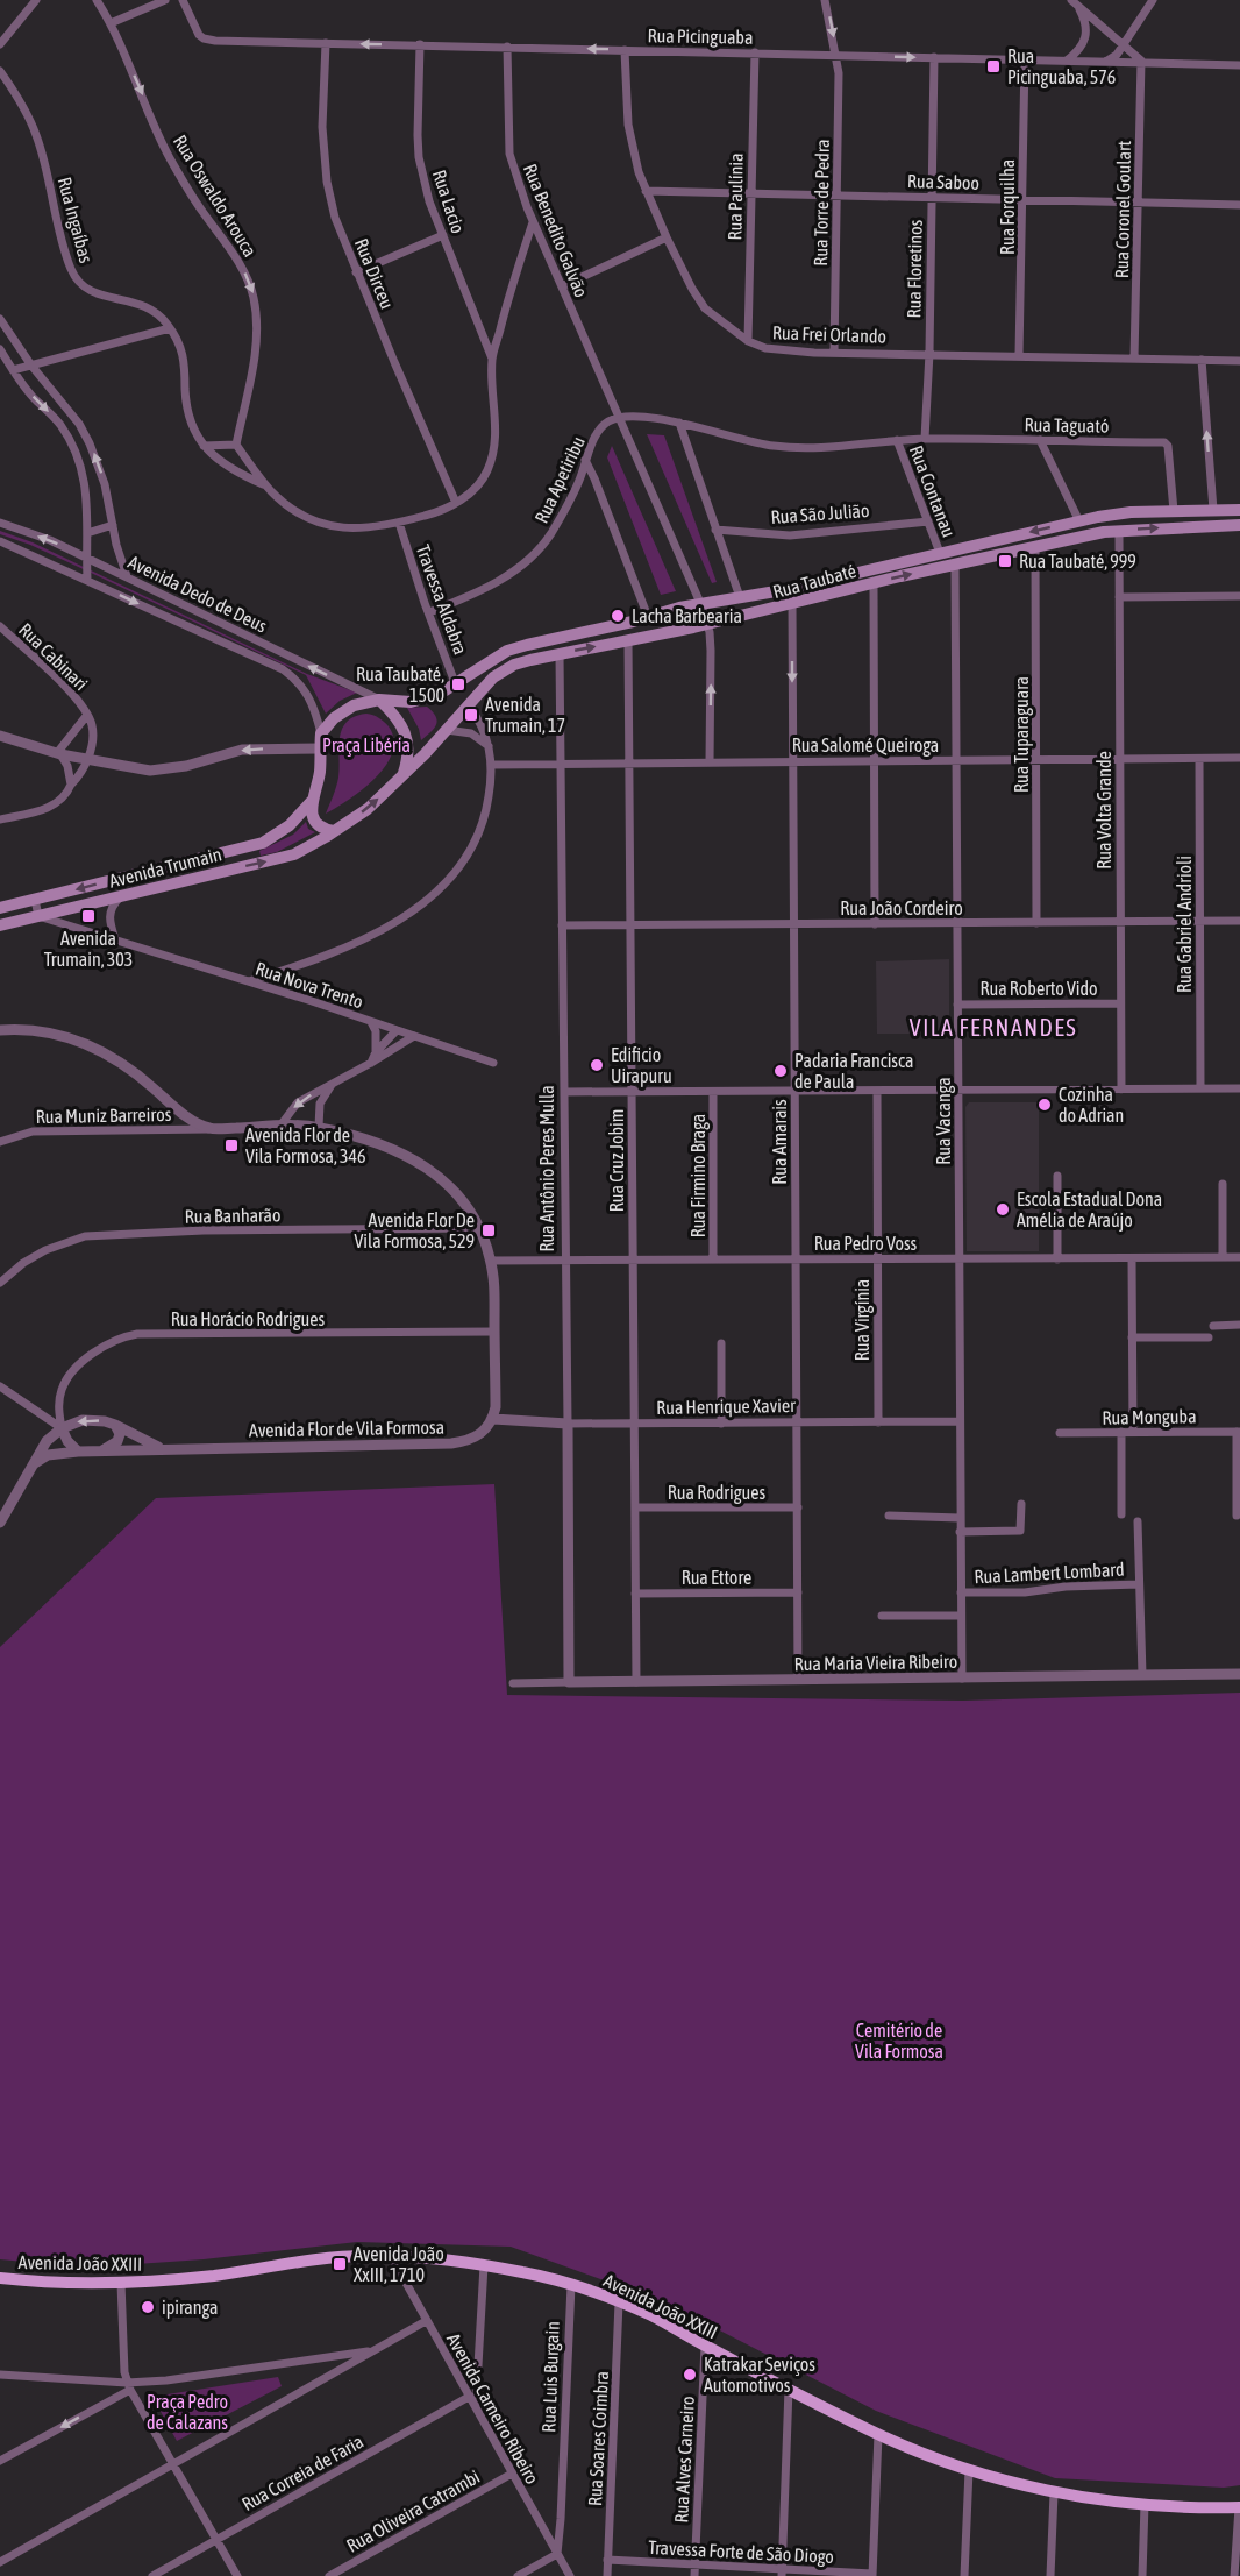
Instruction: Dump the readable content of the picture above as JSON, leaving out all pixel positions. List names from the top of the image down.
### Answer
{
  "streets": {
    "main road": ["Rua Taubaté", "Avenida Trumain", "Avenida João XXIII"],
    "street": [
      "Rua Picinguaba",
      "Rua Saboo",
      "Rua Oswaldo Arouca",
      "Rua Paulínia",
      "Rua Lacio",
      "Rua Torre de Pedra",
      "Rua Forquilha",
      "Rua Coronel Goulart",
      "Rua Ingaíbas",
      "Rua Benedito Galvão",
      "Rua Floretinos",
      "Rua Dirceu",
      "Rua Frei Orlando",
      "Rua Taguató",
      "Rua Apetiribu",
      "Rua Contanau",
      "Rua São Julião",
      "Avenida Dedo de Deus",
      "Travessa Aldabra",
      "Rua Cabinari",
      "Rua Tuparaguara",
      "Rua Salomé Queiroga",
      "Rua Volta Grande",
      "Rua João Cordeiro",
      "Rua Gabriel Andrioli",
      "Rua Nova Trento",
      "Rua Roberto Vido",
      "Rua Muniz Barreiros",
      "Rua Vacanga",
      "Rua Amarais",
      "Rua Cruz Jobim",
      "Rua Antônio Peres Mulla",
      "Rua Firmino Braga",
      "Rua Banharão",
      "Rua Pedro Voss",
      "Rua Horácio Rodrigues",
      "Rua Virgínia",
      "Rua Henrique Xavier",
      "Rua Monguba",
      "Avenida Flor de Vila Formosa",
      "Rua Rodrigues",
      "Rua Lambert Lombard",
      "Rua Ettore",
      "Rua Maria Vieira Ribeiro",
      "Rua Luis Burgain",
      "Avenida Carneiro Ribeiro",
      "Rua Soares Coimbra",
      "Rua Alves Carneiro",
      "Rua Correia de Faria",
      "Rua Oliveira Catrambi",
      "Travessa Forte de São Diogo"
    ]
  },
  "crossings": [
    ["Rua Picinguaba", "Rua Paulínia"],
    ["Rua Picinguaba", "Rua Lacio"],
    ["Rua Picinguaba", "Rua Torre de Pedra"],
    ["Rua Picinguaba", "Rua Forquilha"],
    ["Rua Picinguaba", "Rua Coronel Goulart"],
    ["Rua Picinguaba", "Rua Benedito Galvão"],
    ["Rua Picinguaba", "Rua Floretinos"],
    ["Rua Picinguaba", "Rua Dirceu"],
    ["Rua Picinguaba", "Rua Frei Orlando"],
    ["Rua Saboo", "Rua Paulínia"],
    ["Rua Saboo", "Rua Torre de Pedra"],
    ["Rua Saboo", "Rua Forquilha"],
    ["Rua Saboo", "Rua Coronel Goulart"],
    ["Rua Saboo", "Rua Floretinos"],
    ["Rua Saboo", "Rua Frei Orlando"],
    ["Rua Oswaldo Arouca", "Rua Ingaíbas"],
    ["Rua Paulínia", "Rua Frei Orlando"],
    ["Rua Torre de Pedra", "Rua Frei Orlando"],
    ["Rua Forquilha", "Rua Frei Orlando"],
    ["Rua Coronel Goulart", "Rua Frei Orlando"],
    ["Rua Benedito Galvão", "Rua Apetiribu"],
    ["Rua Benedito Galvão", "Rua Taubaté"],
    ["Rua Benedito Galvão", "Rua Salomé Queiroga"],
    ["Rua Floretinos", "Rua Frei Orlando"],
    ["Rua Floretinos", "Rua Taguató"],
    ["Rua Taguató", "Rua Contanau"],
    ["Rua Taguató", "Rua Taubaté"],
    ["Rua Apetiribu", "Travessa Aldabra"],
    ["Rua Contanau", "Rua São Julião"],
    ["Rua Contanau", "Rua Taubaté"],
    ["Rua Taubaté", "Avenida Dedo de Deus"],
    ["Rua Taubaté", "Travessa Aldabra"],
    ["Rua Taubaté", "Rua Tuparaguara"],
    ["Rua Taubaté", "Rua Volta Grande"],
    ["Rua Taubaté", "Rua Vacanga"],
    ["Rua Taubaté", "Rua Amarais"],
    ["Rua Taubaté", "Rua Cruz Jobim"],
    ["Rua Taubaté", "Rua Antônio Peres Mulla"],
    ["Rua Tuparaguara", "Rua Salomé Queiroga"],
    ["Rua Tuparaguara", "Rua João Cordeiro"],
    ["Rua Salomé Queiroga", "Rua Volta Grande"],
    ["Rua Salomé Queiroga", "Rua Gabriel Andrioli"],
    ["Rua Salomé Queiroga", "Rua Vacanga"],
    ["Rua Salomé Queiroga", "Rua Amarais"],
    ["Rua Salomé Queiroga", "Rua Cruz Jobim"],
    ["Rua Salomé Queiroga", "Rua Antônio Peres Mulla"],
    ["Rua Volta Grande", "Rua João Cordeiro"],
    ["Rua Volta Grande", "Rua Roberto Vido"],
    ["Avenida Trumain", "Rua Nova Trento"],
    ["Rua João Cordeiro", "Rua Gabriel Andrioli"],
    ["Rua João Cordeiro", "Rua Vacanga"],
    ["Rua João Cordeiro", "Rua Amarais"],
    ["Rua João Cordeiro", "Rua Cruz Jobim"],
    ["Rua João Cordeiro", "Rua Antônio Peres Mulla"],
    ["Rua Roberto Vido", "Rua Vacanga"],
    ["Rua Vacanga", "Rua Pedro Voss"],
    ["Rua Vacanga", "Rua Henrique Xavier"],
    ["Rua Vacanga", "Rua Lambert Lombard"],
    ["Rua Vacanga", "Rua Maria Vieira Ribeiro"],
    ["Rua Amarais", "Rua Pedro Voss"],
    ["Rua Amarais", "Rua Henrique Xavier"],
    ["Rua Amarais", "Rua Rodrigues"],
    ["Rua Amarais", "Rua Ettore"],
    ["Rua Amarais", "Rua Maria Vieira Ribeiro"],
    ["Rua Cruz Jobim", "Rua Pedro Voss"],
    ["Rua Cruz Jobim", "Rua Henrique Xavier"],
    ["Rua Cruz Jobim", "Rua Rodrigues"],
    ["Rua Cruz Jobim", "Rua Ettore"],
    ["Rua Cruz Jobim", "Rua Maria Vieira Ribeiro"],
    ["Rua Antônio Peres Mulla", "Rua Pedro Voss"],
    ["Rua Antônio Peres Mulla", "Rua Henrique Xavier"],
    ["Rua Antônio Peres Mulla", "Rua Maria Vieira Ribeiro"],
    ["Rua Firmino Braga", "Rua Pedro Voss"],
    ["Rua Pedro Voss", "Rua Virgínia"],
    ["Rua Horácio Rodrigues", "Avenida Flor de Vila Formosa"],
    ["Rua Virgínia", "Rua Henrique Xavier"],
    ["Rua Henrique Xavier", "Avenida Flor de Vila Formosa"],
    ["Avenida João XXIII", "Rua Luis Burgain"],
    ["Avenida João XXIII", "Avenida Carneiro Ribeiro"],
    ["Avenida João XXIII", "Rua Soares Coimbra"],
    ["Avenida João XXIII", "Rua Alves Carneiro"],
    ["Rua Luis Burgain", "Avenida Carneiro Ribeiro"],
    ["Avenida Carneiro Ribeiro", "Rua Correia de Faria"],
    ["Avenida Carneiro Ribeiro", "Rua Oliveira Catrambi"],
    ["Rua Soares Coimbra", "Travessa Forte de São Diogo"],
    ["Rua Alves Carneiro", "Travessa Forte de São Diogo"]
  ],
  "one_way": ["Rua Oswaldo Arouca"],
  "districts": ["VILA FERNANDES"],
  "parks": ["Praça Libéria", "Cemitério de Vila Formosa", "Praça Pedro de Calazans"],
  "places": {
    "transit": [
      "Rua Picinguaba, 576",
      "Rua Taubaté, 999",
      "Rua Taubaté, 1500",
      "Avenida Trumain, 17",
      "Avenida Trumain, 303",
      "Avenida Flor de Vila Formosa, 346",
      "Avenida Flor De Vila Formosa, 529",
      "Avenida João XxIII, 1710"
    ],
    "other": [
      "Lacha Barbearia",
      "Edificio Uirapuru",
      "Padaria Francisca de Paula",
      "Cozinha do Adrian",
      "Escola Estadual Dona Amélia de Araújo",
      "ipiranga",
      "Katrakar Seviços Automotivos"
    ]
  }
}
